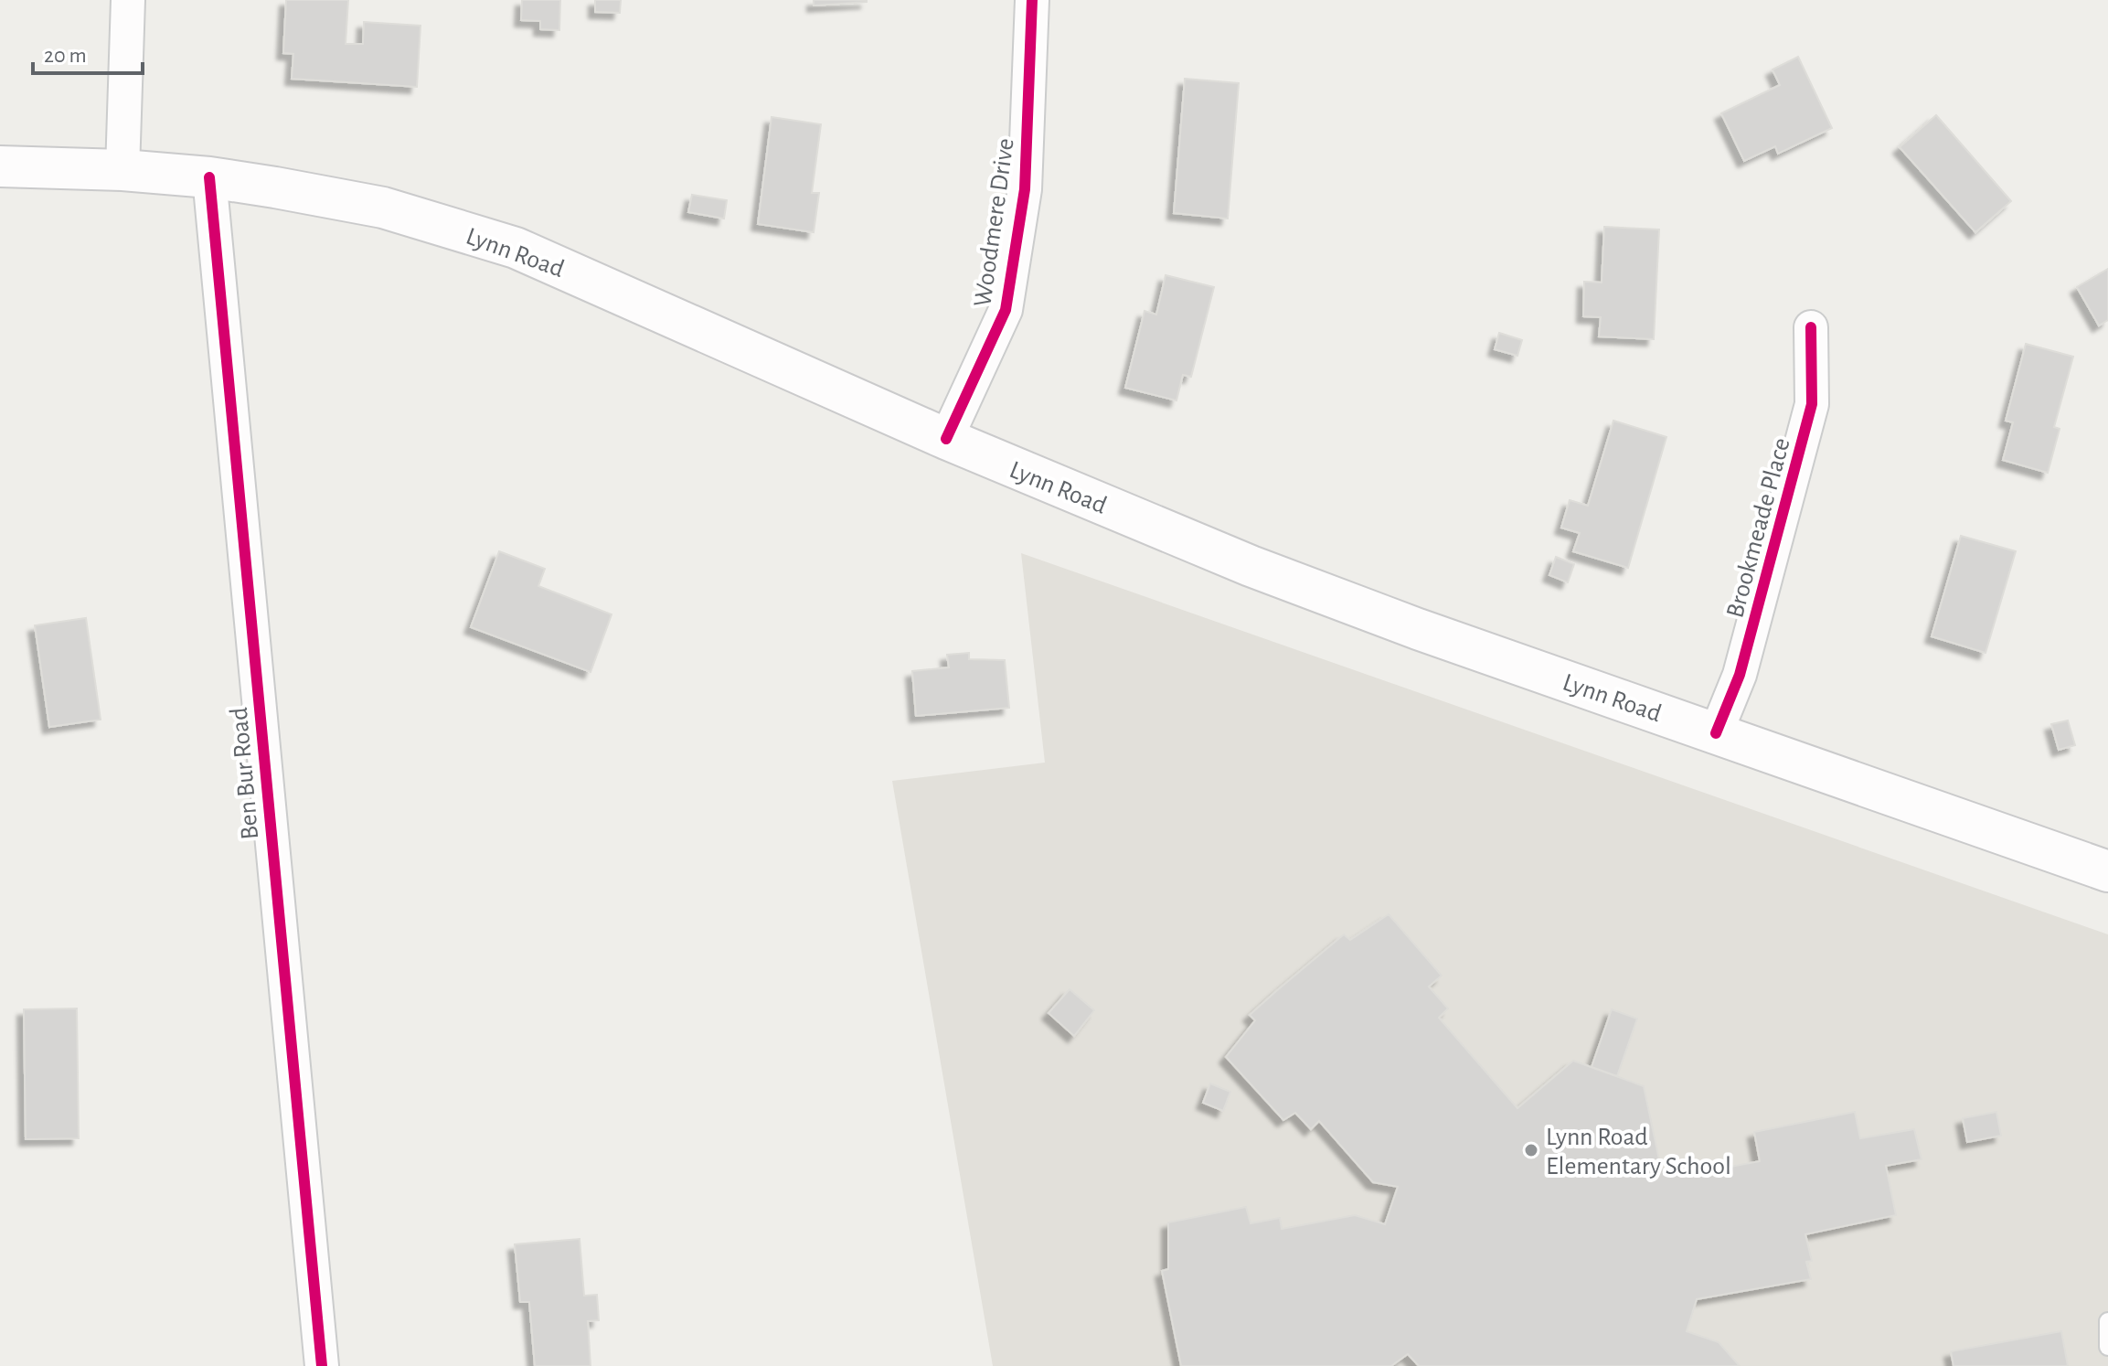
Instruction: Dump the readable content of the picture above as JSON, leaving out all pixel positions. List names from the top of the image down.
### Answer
{
  "streets": {
    "main road": ["Lynn Road"],
    "street": ["Woodmere Drive", "Brookmeade Place", "Ben Bur Road"]
  },
  "crossings": [
    ["Woodmere Drive", "Lynn Road"],
    ["Lynn Road", "Brookmeade Place"],
    ["Lynn Road", "Ben Bur Road"]
  ],
  "places": ["Lynn Road Elementary School"],
  "scale_bar": "20 m"
}
